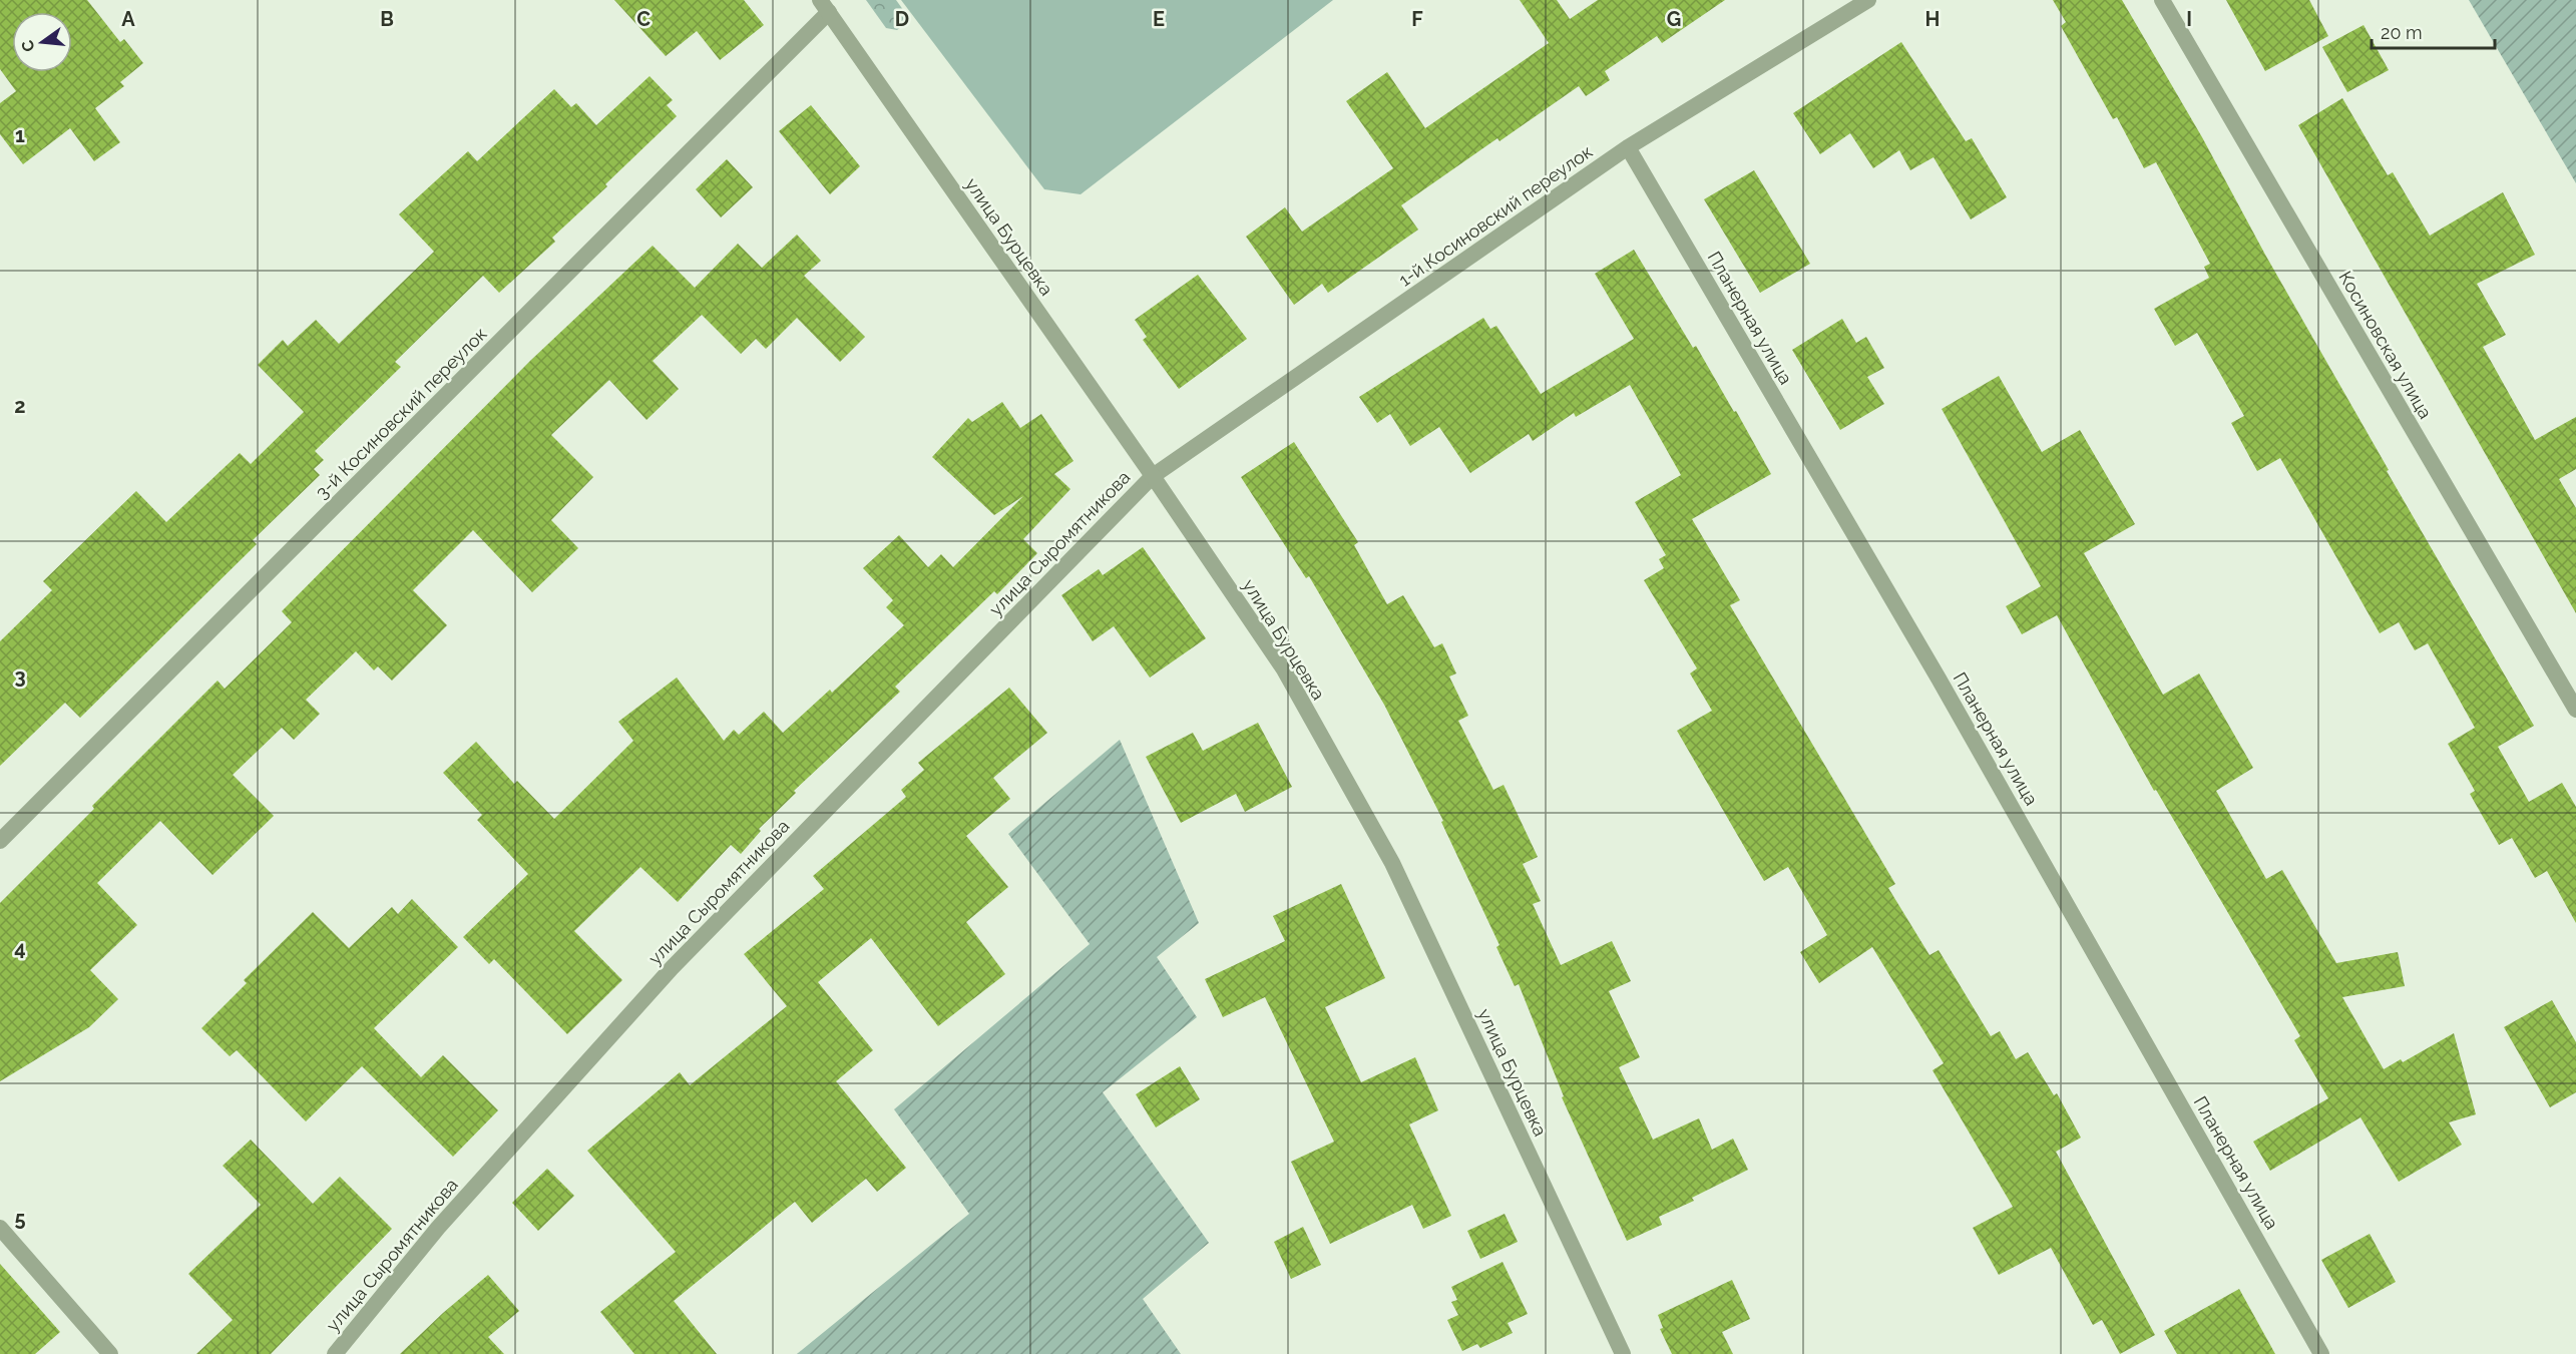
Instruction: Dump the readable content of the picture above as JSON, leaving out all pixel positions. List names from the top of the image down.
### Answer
{
  "streets": {
    "street": [
      "1-й Косиновский переулок",
      "улица Бурцевка",
      "Планерная улица",
      "Косиновская улица",
      "3-й Косиновский переулок",
      "улица Сыромятникова"
    ]
  },
  "crossings": [
    ["1-й Косиновский переулок", "улица Бурцевка"],
    ["1-й Косиновский переулок", "Планерная улица"],
    ["1-й Косиновский переулок", "улица Сыромятникова"],
    ["улица Бурцевка", "3-й Косиновский переулок"],
    ["улица Бурцевка", "улица Сыромятникова"]
  ],
  "scale_bar": "20 m",
  "north": "left",
  "grid": {
    "columns": [
      "A",
      "B",
      "C",
      "D",
      "E",
      "F",
      "G",
      "H",
      "I"
    ],
    "rows": [
      "1",
      "2",
      "3",
      "4",
      "5"
    ]
  }
}
